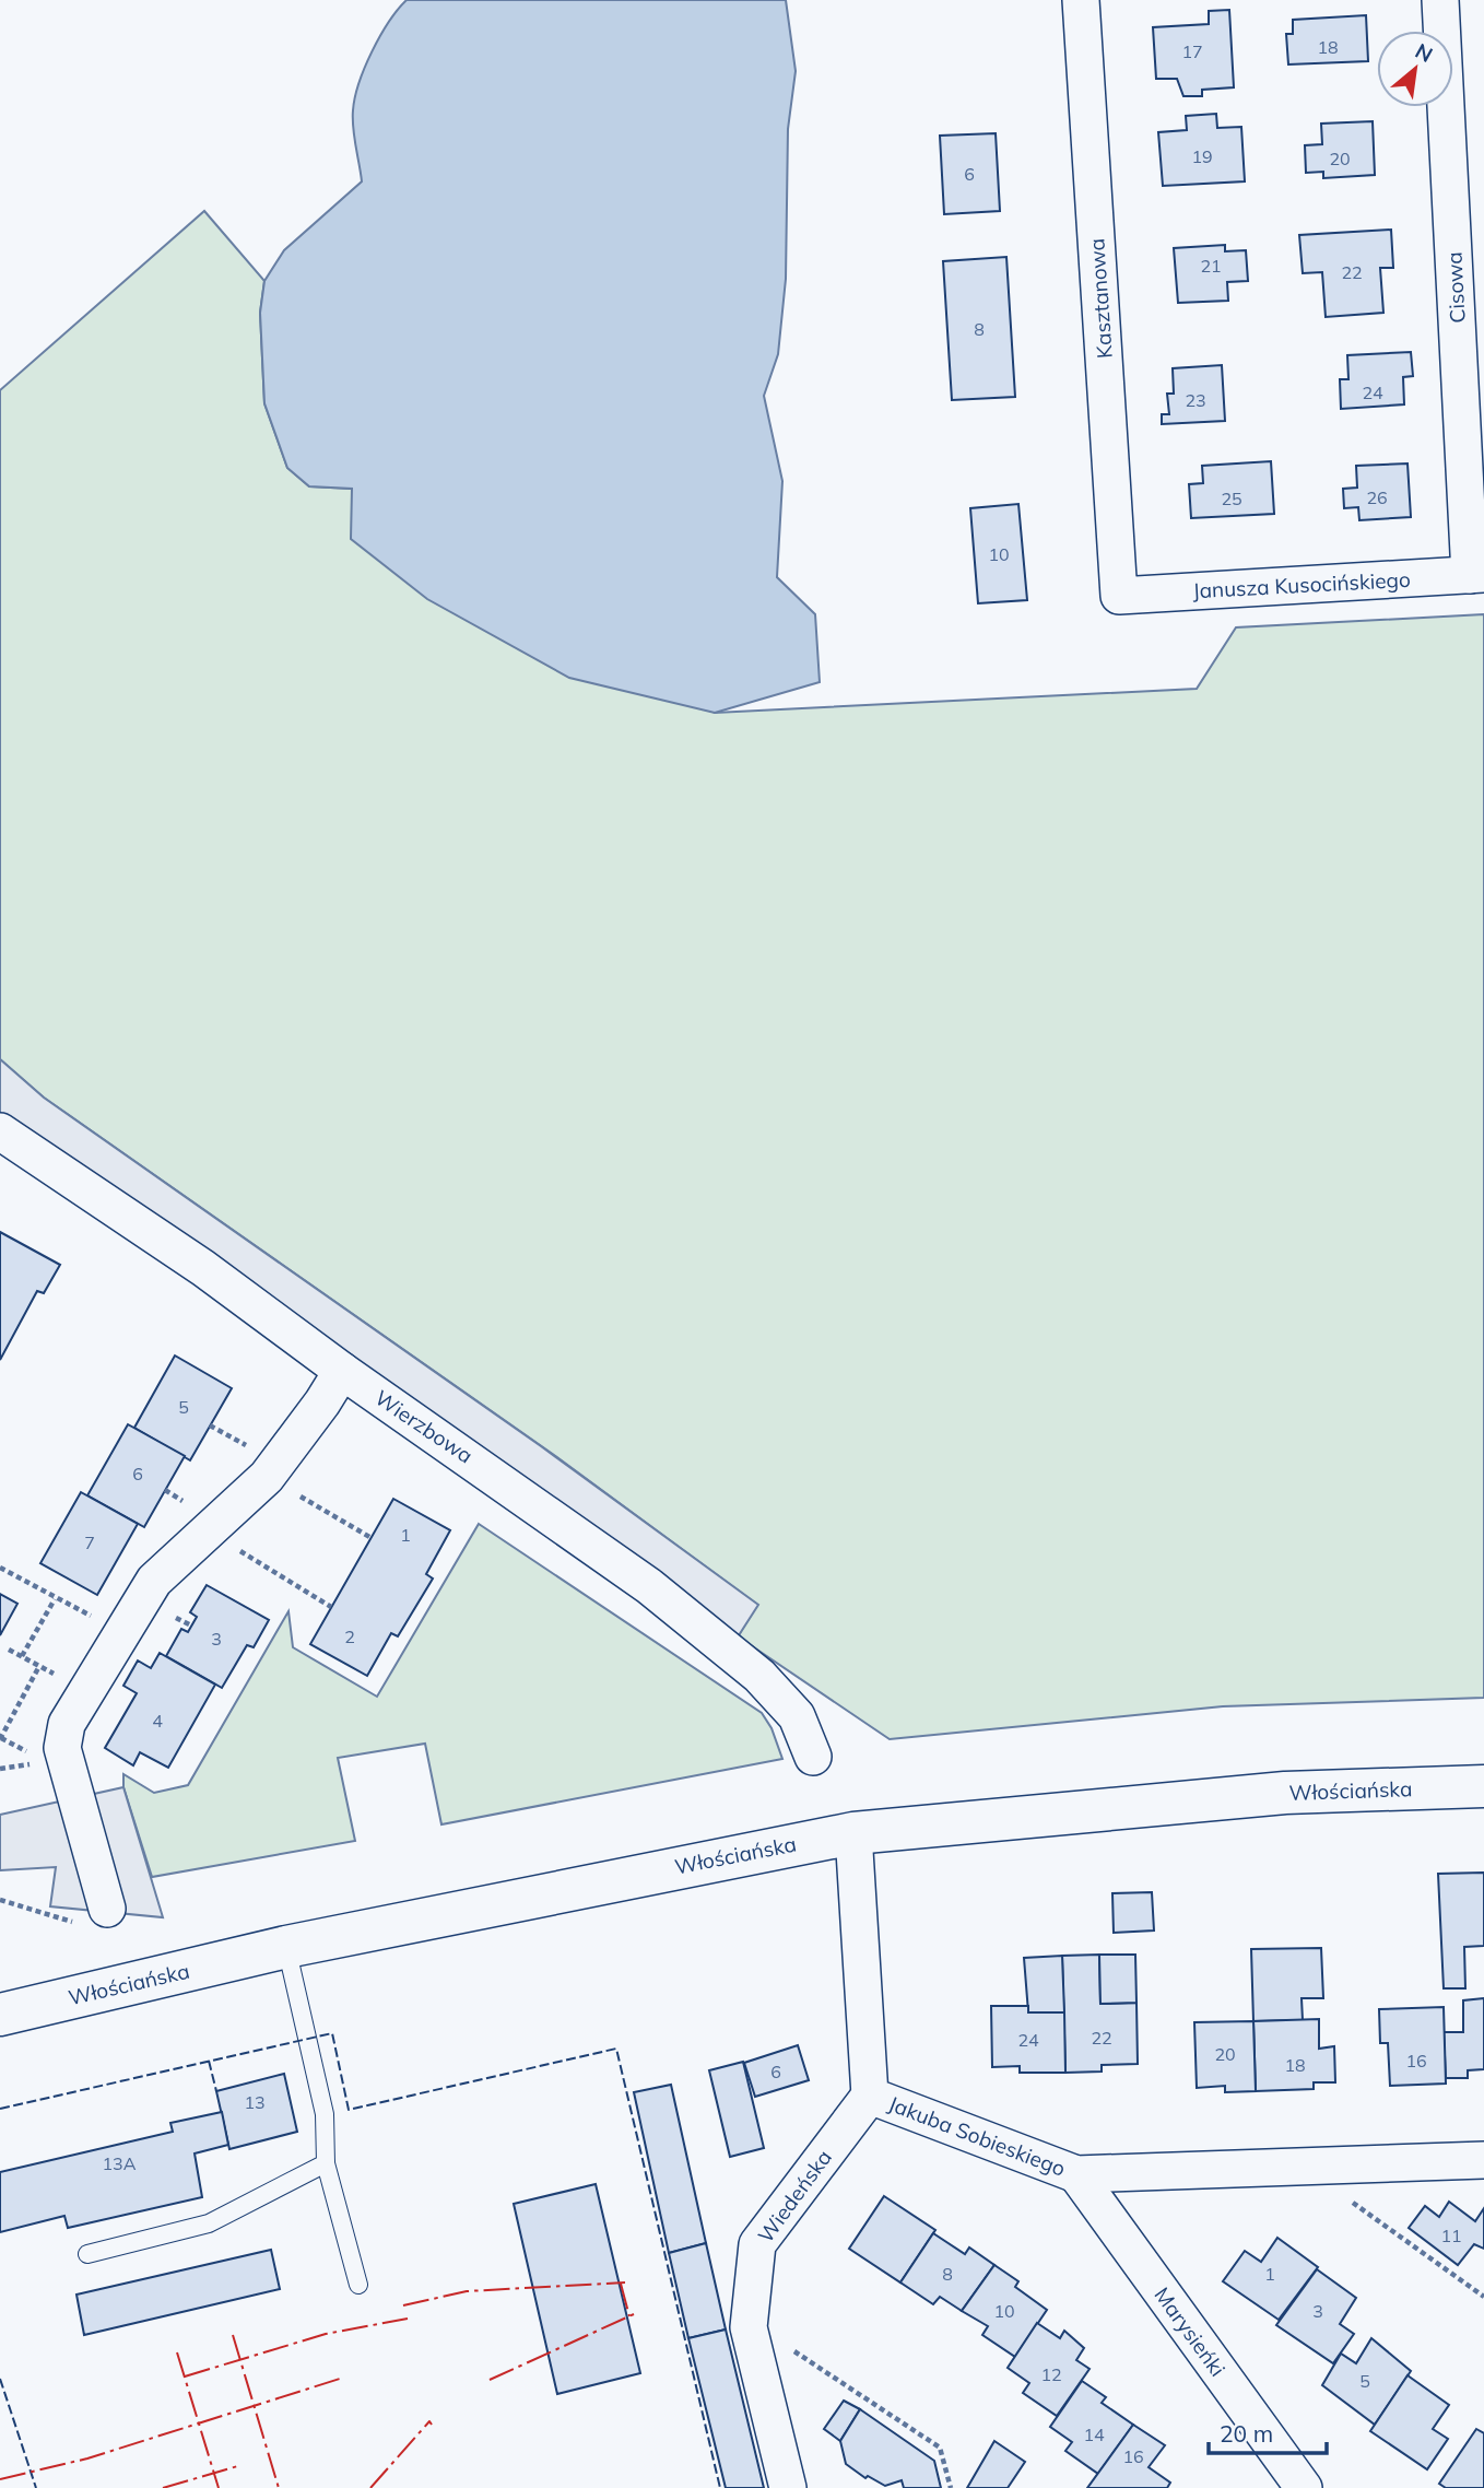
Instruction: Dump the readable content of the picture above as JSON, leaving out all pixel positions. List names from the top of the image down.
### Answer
{
  "streets": {
    "main road": ["Włościańska"],
    "street": [
      "Cisowa",
      "Kasztanowa",
      "Janusza Kusocińskiego",
      "Wierzbowa",
      "Jakuba Sobieskiego",
      "Wiedeńska",
      "Marysieńki"
    ]
  },
  "crossings": [
    ["Cisowa", "Janusza Kusocińskiego"],
    ["Kasztanowa", "Janusza Kusocińskiego"],
    ["Włościańska", "Jakuba Sobieskiego"],
    ["Jakuba Sobieskiego", "Wiedeńska"],
    ["Jakuba Sobieskiego", "Marysieńki"]
  ],
  "house_numbers": [
    "18",
    "17",
    "19",
    "20",
    "6",
    "21",
    "22",
    "8",
    "24",
    "23",
    "26",
    "25",
    "10",
    "5",
    "6",
    "1",
    "7",
    "2",
    "3",
    "4",
    "22",
    "24",
    "20",
    "16",
    "18",
    "6",
    "13",
    "13A",
    "11",
    "8",
    "1",
    "10",
    "3",
    "12",
    "5",
    "14",
    "16"
  ],
  "scale_bar": "20 m",
  "north": "top right"
}
